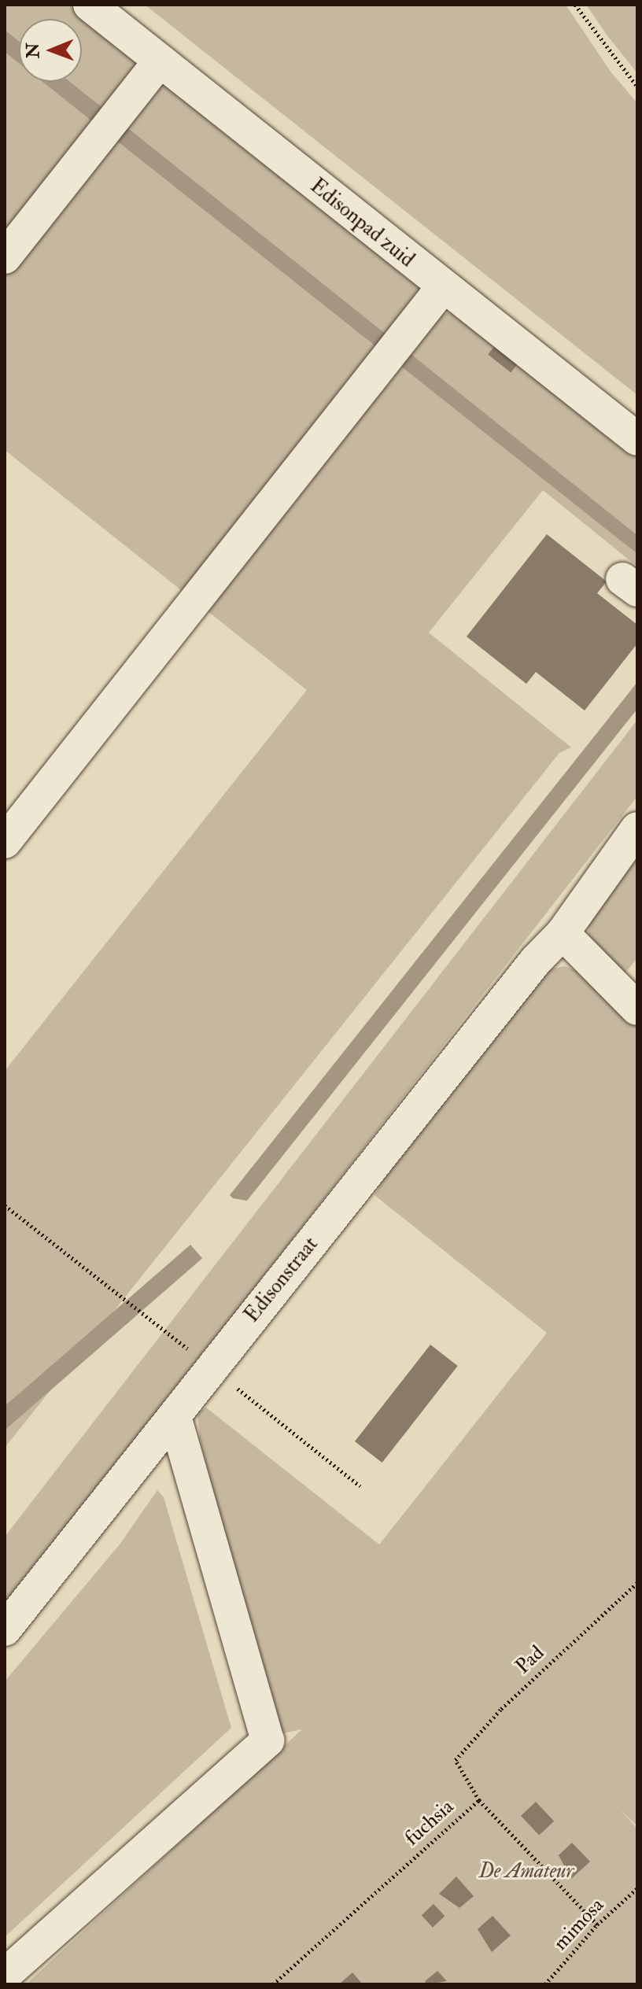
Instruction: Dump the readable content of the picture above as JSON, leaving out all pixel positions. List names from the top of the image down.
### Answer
{
  "streets": {
    "lane": ["Edisonpad zuid", "Edisonstraat"],
    "path": ["Pad", "fuchsia", "mimosa"]
  },
  "crossings": [
    ["Pad", "fuchsia"],
    ["fuchsia", "mimosa"]
  ],
  "parks": ["De Amateur"],
  "north": "left"
}
